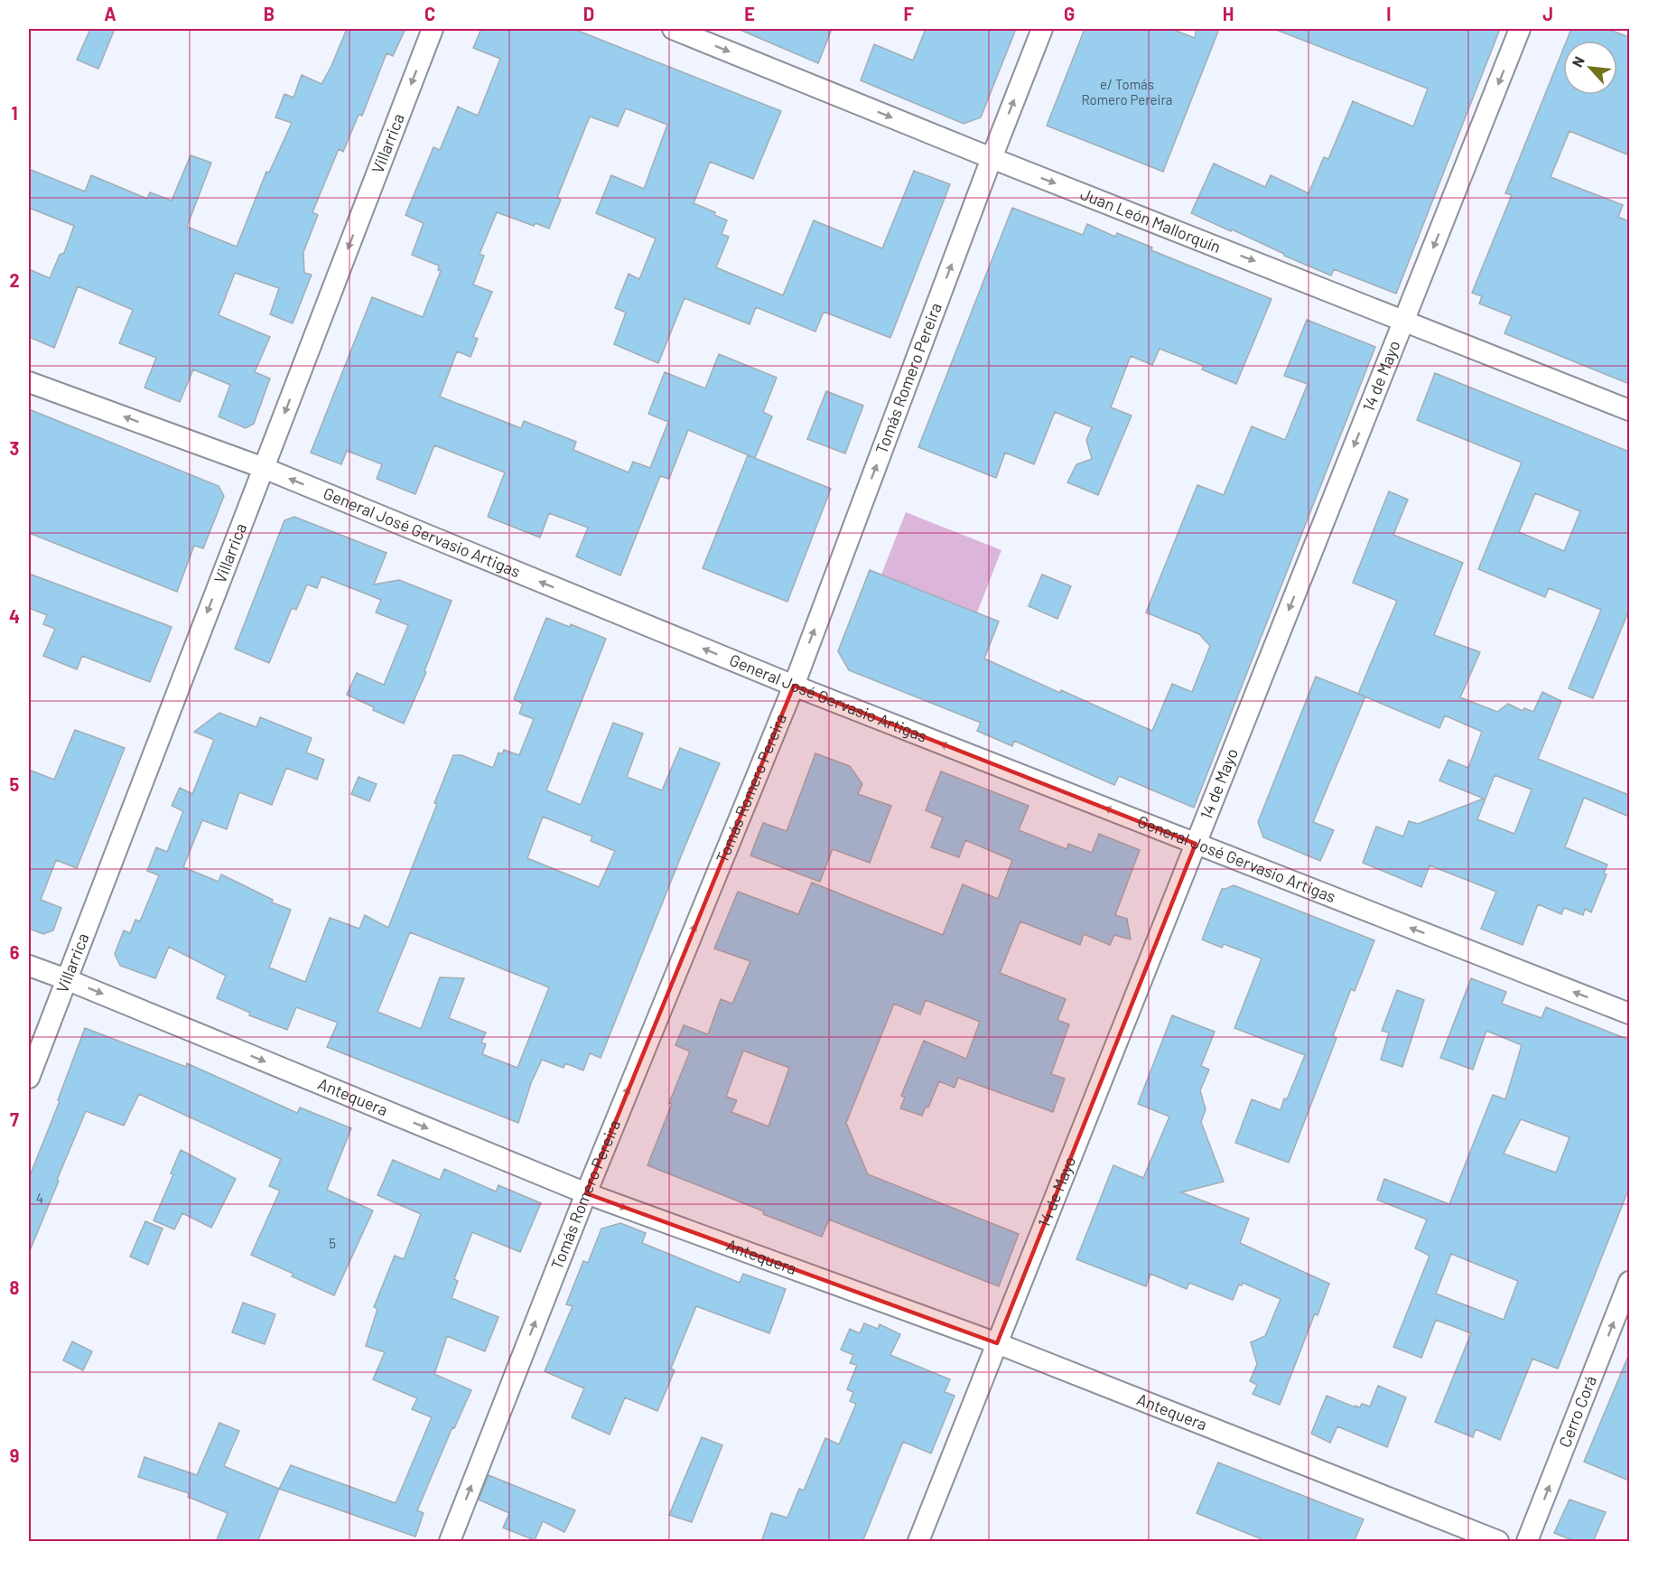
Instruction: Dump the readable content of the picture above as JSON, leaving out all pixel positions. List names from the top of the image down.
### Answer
{
  "streets": {
    "street": [
      "Villarrica",
      "Juan León Mallorquín",
      "14 de Mayo",
      "Tomás Romero Pereira",
      "General José Gervasio Artigas",
      "Antequera",
      "Cerro Corá"
    ]
  },
  "crossings": [
    ["Villarrica", "General José Gervasio Artigas"],
    ["Villarrica", "Antequera"],
    ["Juan León Mallorquín", "14 de Mayo"],
    ["Juan León Mallorquín", "Tomás Romero Pereira"],
    ["14 de Mayo", "General José Gervasio Artigas"],
    ["14 de Mayo", "Antequera"],
    ["Tomás Romero Pereira", "General José Gervasio Artigas"],
    ["Tomás Romero Pereira", "Antequera"]
  ],
  "one_way": [
    "Villarrica",
    "Juan León Mallorquín",
    "14 de Mayo",
    "Tomás Romero Pereira",
    "General José Gervasio Artigas",
    "Antequera",
    "Cerro Corá"
  ],
  "house_numbers": ["e/ Tomás Romero Pereira", "4", "5"],
  "north": "top left",
  "grid": {
    "columns": [
      "A",
      "B",
      "C",
      "D",
      "E",
      "F",
      "G",
      "H",
      "I",
      "J"
    ],
    "rows": [
      "1",
      "2",
      "3",
      "4",
      "5",
      "6",
      "7",
      "8",
      "9"
    ]
  }
}
